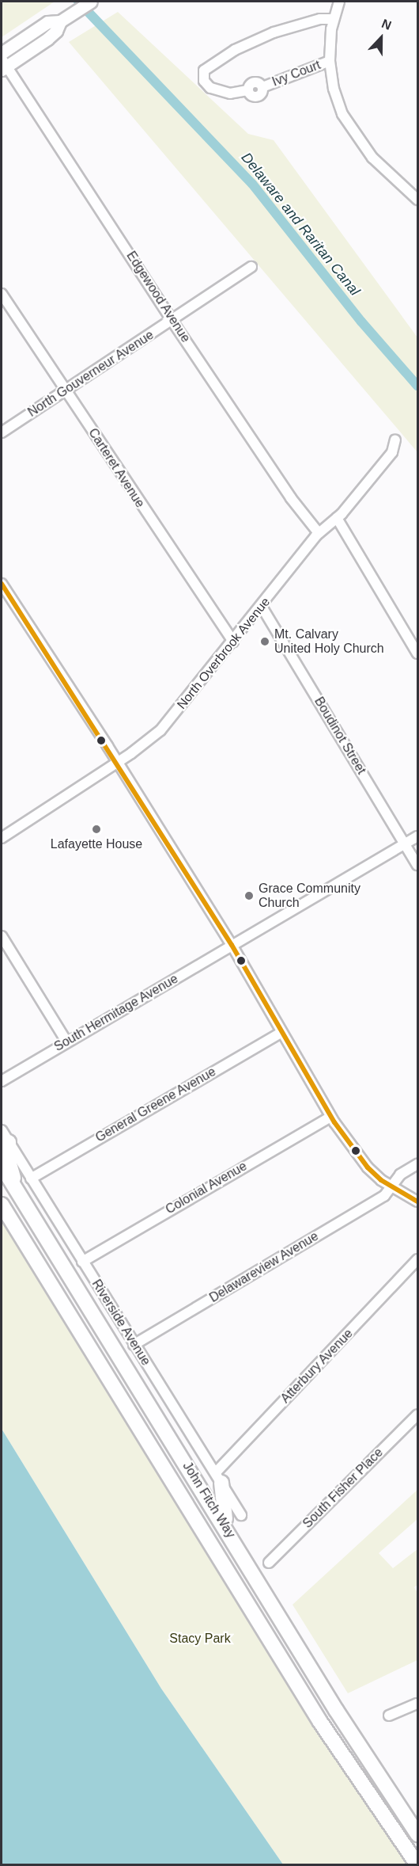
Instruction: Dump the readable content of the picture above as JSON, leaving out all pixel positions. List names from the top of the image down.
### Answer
{
  "streets": {
    "highway": ["John Fitch Way"],
    "street": [
      "Ivy Court",
      "Edgewood Avenue",
      "North Gouverneur Avenue",
      "Carteret Avenue",
      "North Overbrook Avenue",
      "Boudinot Street",
      "South Hermitage Avenue",
      "General Greene Avenue",
      "Colonial Avenue",
      "Delawareview Avenue",
      "Riverside Avenue",
      "Atterbury Avenue",
      "South Fisher Place"
    ]
  },
  "crossings": [
    ["Edgewood Avenue", "North Gouverneur Avenue"],
    ["Edgewood Avenue", "North Overbrook Avenue"],
    ["North Gouverneur Avenue", "Carteret Avenue"],
    ["Carteret Avenue", "North Overbrook Avenue"],
    ["North Overbrook Avenue", "Boudinot Street"],
    ["Boudinot Street", "South Hermitage Avenue"],
    ["General Greene Avenue", "Riverside Avenue"],
    ["Colonial Avenue", "Riverside Avenue"],
    ["Delawareview Avenue", "Riverside Avenue"],
    ["Riverside Avenue", "Atterbury Avenue"]
  ],
  "water": ["Delaware and Raritan Canal"],
  "parks": ["Stacy Park"],
  "places": ["Mt. Calvary United Holy Church", "Lafayette House", "Grace Community Church"],
  "north": "top"
}
